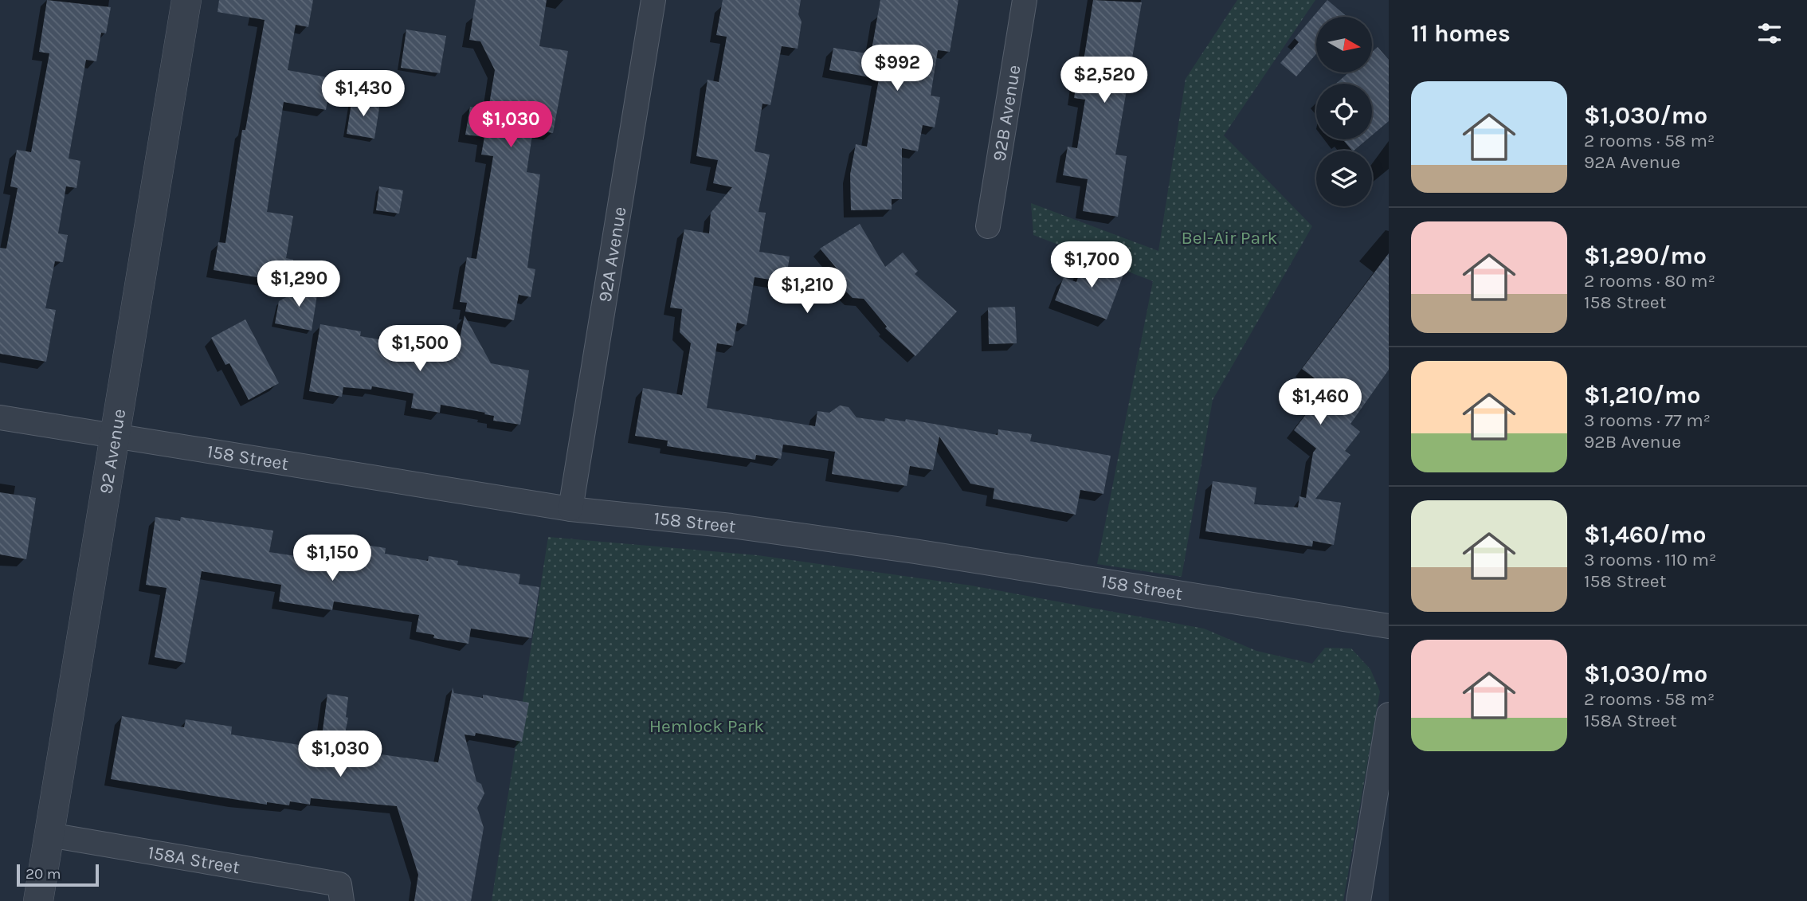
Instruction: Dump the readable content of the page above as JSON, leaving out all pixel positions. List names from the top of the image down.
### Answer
{
  "streets": {
    "street": [
      "92B Avenue",
      "92A Avenue",
      "92 Avenue",
      "158 Street",
      "158A Street"
    ]
  },
  "crossings": [
    ["92A Avenue", "158 Street"],
    ["92 Avenue", "158 Street"],
    ["92 Avenue", "158A Street"]
  ],
  "parks": ["Bel-Air Park", "Hemlock Park"],
  "scale_bar": "20 m",
  "north": "right",
  "page": {
    "heading": "11 homes",
    "price": [
      "$992",
      "$2,520",
      "$1,430",
      "$1,030",
      "$1,700",
      "$1,290",
      "$1,210",
      "$1,500",
      "$1,460",
      "$1,150",
      "$1,030"
    ],
    "list": [
      {
        "name": "$1,030/mo",
        "note": "2 rooms · 58 m² · 92A Avenue"
      },
      {
        "name": "$1,290/mo",
        "note": "2 rooms · 80 m² · 158 Street"
      },
      {
        "name": "$1,210/mo",
        "note": "3 rooms · 77 m² · 92B Avenue"
      },
      {
        "name": "$1,460/mo",
        "note": "3 rooms · 110 m² · 158 Street"
      },
      {
        "name": "$1,030/mo",
        "note": "2 rooms · 58 m² · 158A Street"
      }
    ],
    "scale": "20 m"
  }
}
